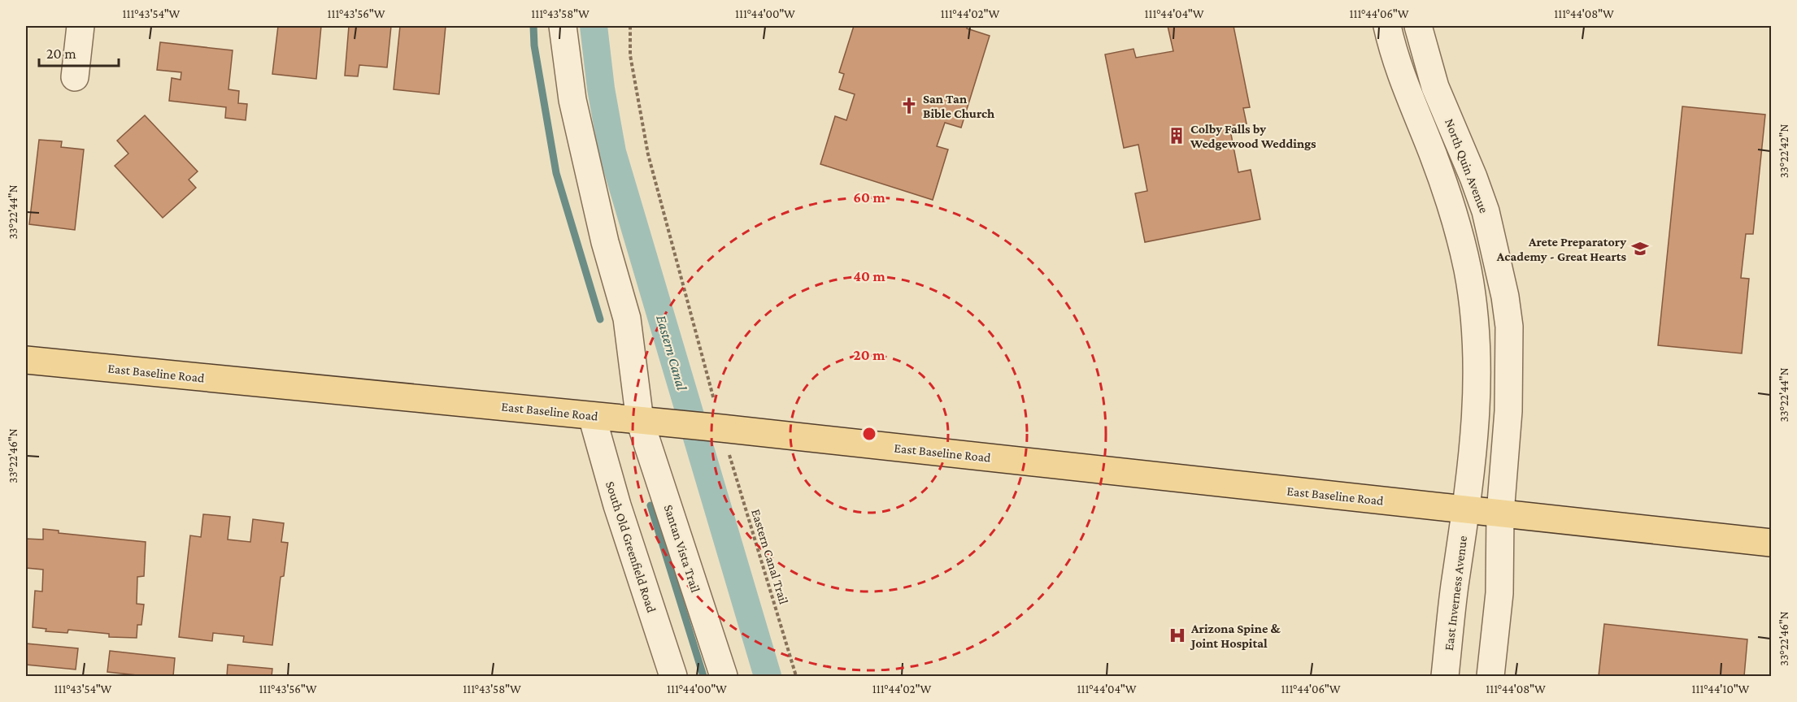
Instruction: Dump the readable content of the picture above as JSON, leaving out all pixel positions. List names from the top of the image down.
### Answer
{
  "streets": {
    "main road": ["East Baseline Road"],
    "street": [
      "North Quin Avenue",
      "South Old Greenfield Road",
      "Santan Vista Trail",
      "East Inverness Avenue"
    ],
    "path": ["Eastern Canal Trail"]
  },
  "crossings": [
    ["North Quin Avenue", "East Baseline Road"],
    ["North Quin Avenue", "East Inverness Avenue"],
    ["East Baseline Road", "South Old Greenfield Road"],
    ["East Baseline Road", "Santan Vista Trail"],
    ["East Baseline Road", "Eastern Canal Trail"],
    ["East Baseline Road", "East Inverness Avenue"]
  ],
  "water": ["Eastern Canal"],
  "places": {
    "church": ["San Tan Bible Church"],
    "building": ["Colby Falls by Wedgewood Weddings"],
    "school or university": ["Arete Preparatory Academy - Great Hearts"],
    "hospital": ["Arizona Spine & Joint Hospital"]
  },
  "scale_bar": "20 m",
  "coordinates": [
    "111°43'54\"W",
    "111°43'56\"W",
    "111°43'58\"W",
    "111°44'00\"W",
    "111°44'02\"W",
    "111°44'04\"W",
    "111°44'06\"W",
    "111°44'08\"W",
    "33°22'42\"N",
    "33°22'44\"N",
    "33°22'46\"N",
    "111°44'10\"W"
  ],
  "rings": ["60 m", "40 m", "20 m"]
}
